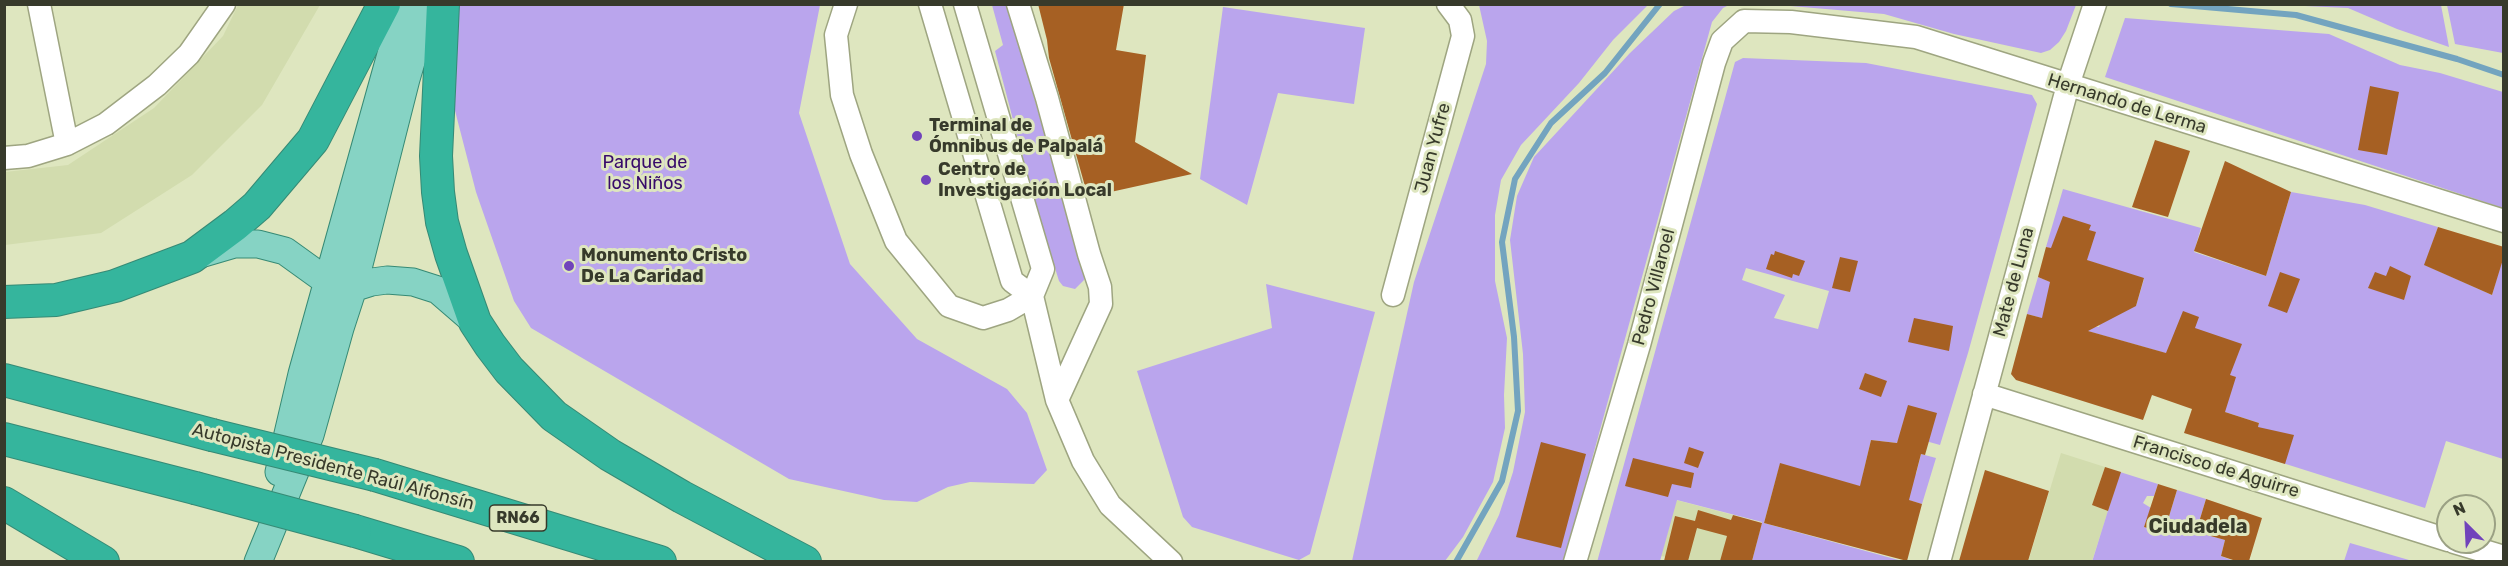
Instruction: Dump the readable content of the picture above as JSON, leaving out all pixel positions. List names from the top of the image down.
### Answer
{
  "streets": {
    "highway": ["Autopista Presidente Raúl Alfonsín", "RN66"],
    "street": [
      "Hernando de Lerma",
      "Juan Yufre",
      "Mate de Luna",
      "Pedro Villaroel",
      "Francisco de Aguirre"
    ]
  },
  "crossings": [
    ["Hernando de Lerma", "Mate de Luna"],
    ["Hernando de Lerma", "Pedro Villaroel"],
    ["Mate de Luna", "Francisco de Aguirre"]
  ],
  "districts": ["Ciudadela"],
  "parks": ["Parque de los Niños"],
  "places": ["Terminal de Ómnibus de Palpalá", "Centro de Investigación Local", "Monumento Cristo De La Caridad"],
  "north": "top left"
}
